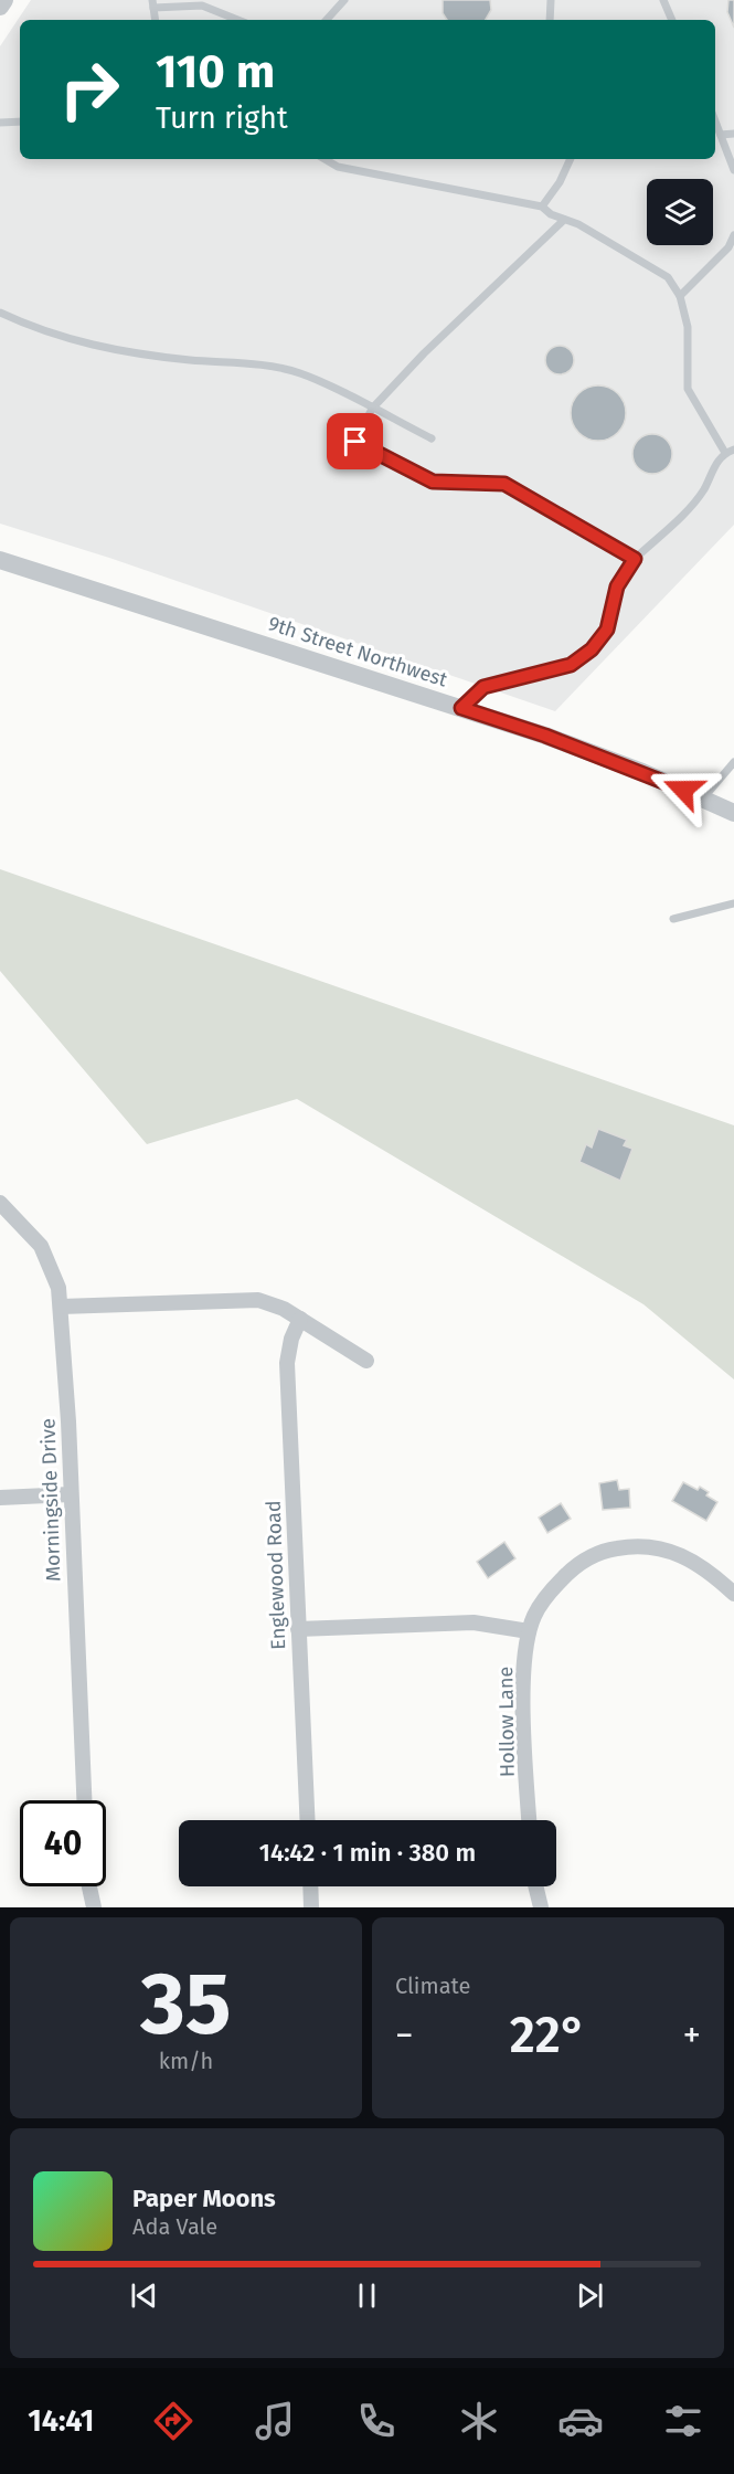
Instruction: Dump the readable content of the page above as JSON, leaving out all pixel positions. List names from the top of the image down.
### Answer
{
  "streets": {
    "street": [
      "9th Street Northwest",
      "Morningside Drive",
      "Englewood Road",
      "Hollow Lane"
    ]
  },
  "page": {
    "turn": ["110 m", "Turn right"],
    "limit": "40",
    "trip": "14:42 · 1 min · 380 m",
    "tile": [
      ["35", "km/h"],
      "Climate"
    ],
    "heat": ["−", "22°", "+"],
    "song": ["Paper Moons", "Ada Vale"],
    "tabs": "14:41"
  }
}
